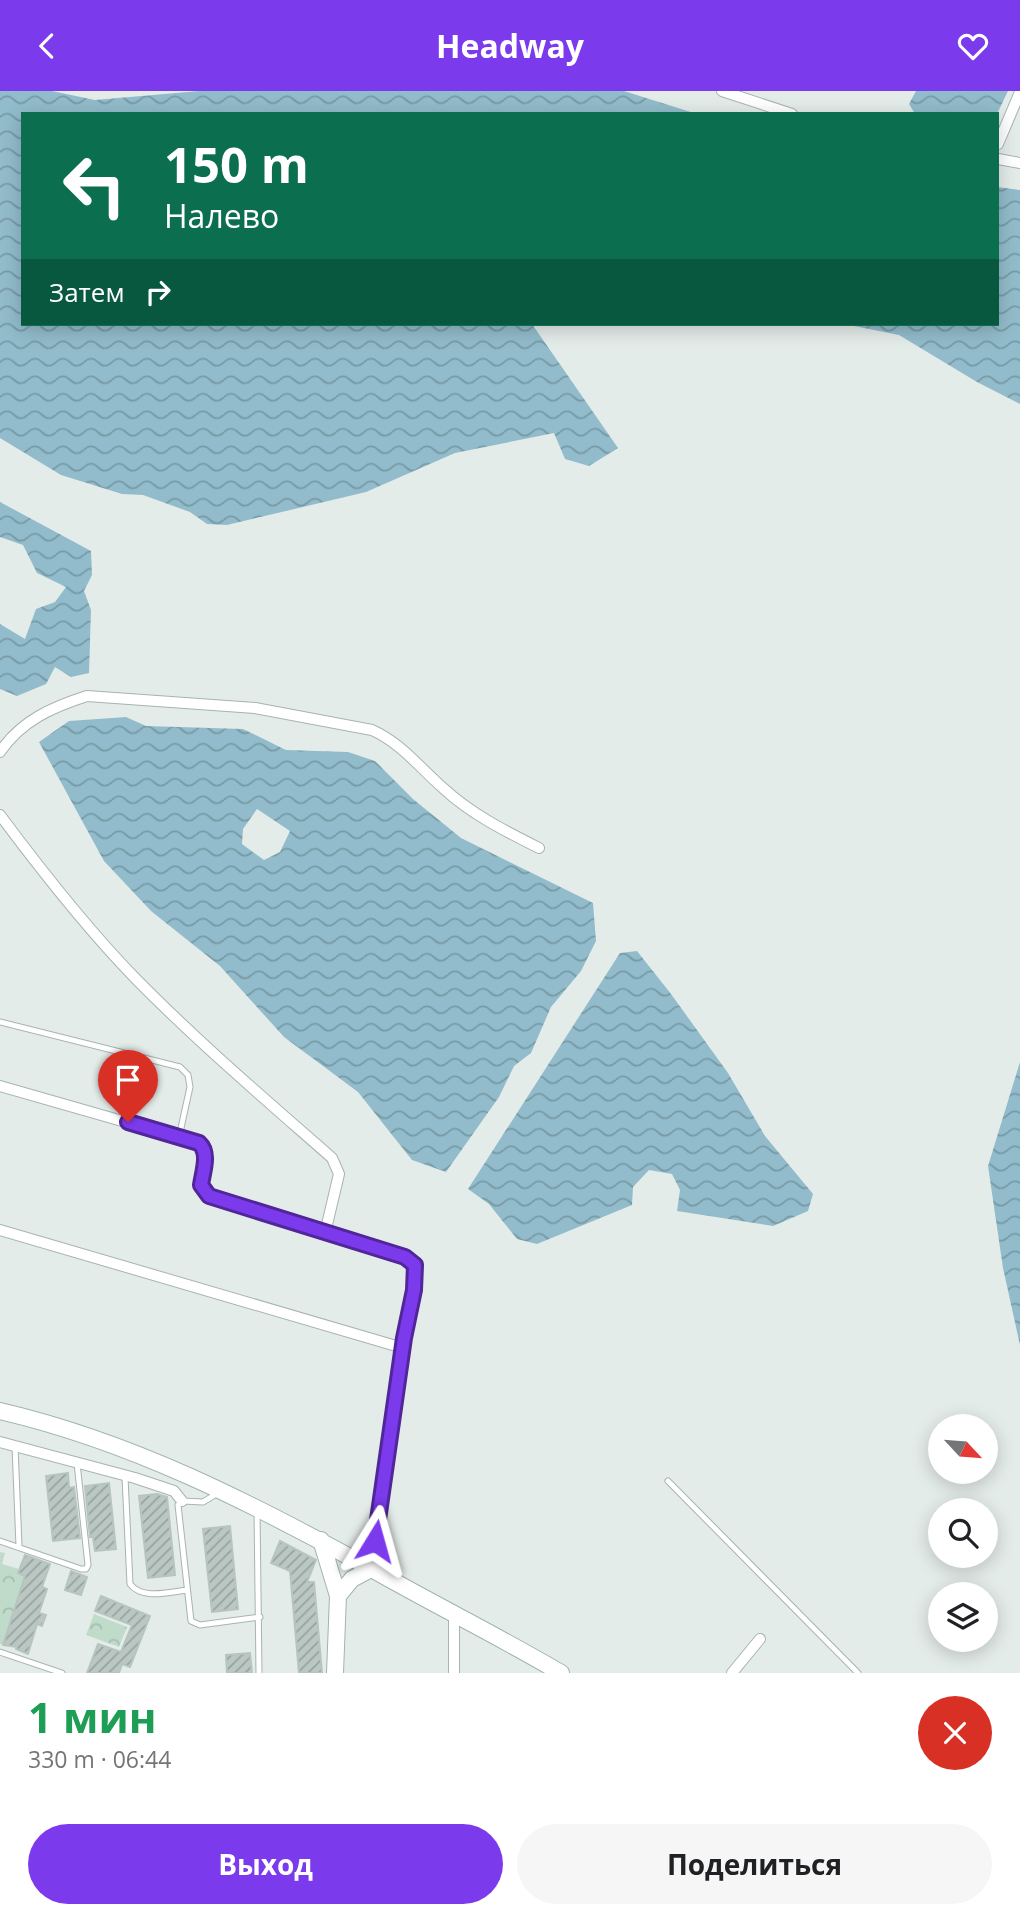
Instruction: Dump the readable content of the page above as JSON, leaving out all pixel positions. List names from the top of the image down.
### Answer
{
  "north": "bottom right",
  "page": {
    "header": "Headway",
    "turn": ["150 m", "Налево"],
    "then": "Затем",
    "heading": ["1 мин", "330 m · 06:44"],
    "buttons": ["Выход", "Поделиться"]
  }
}
